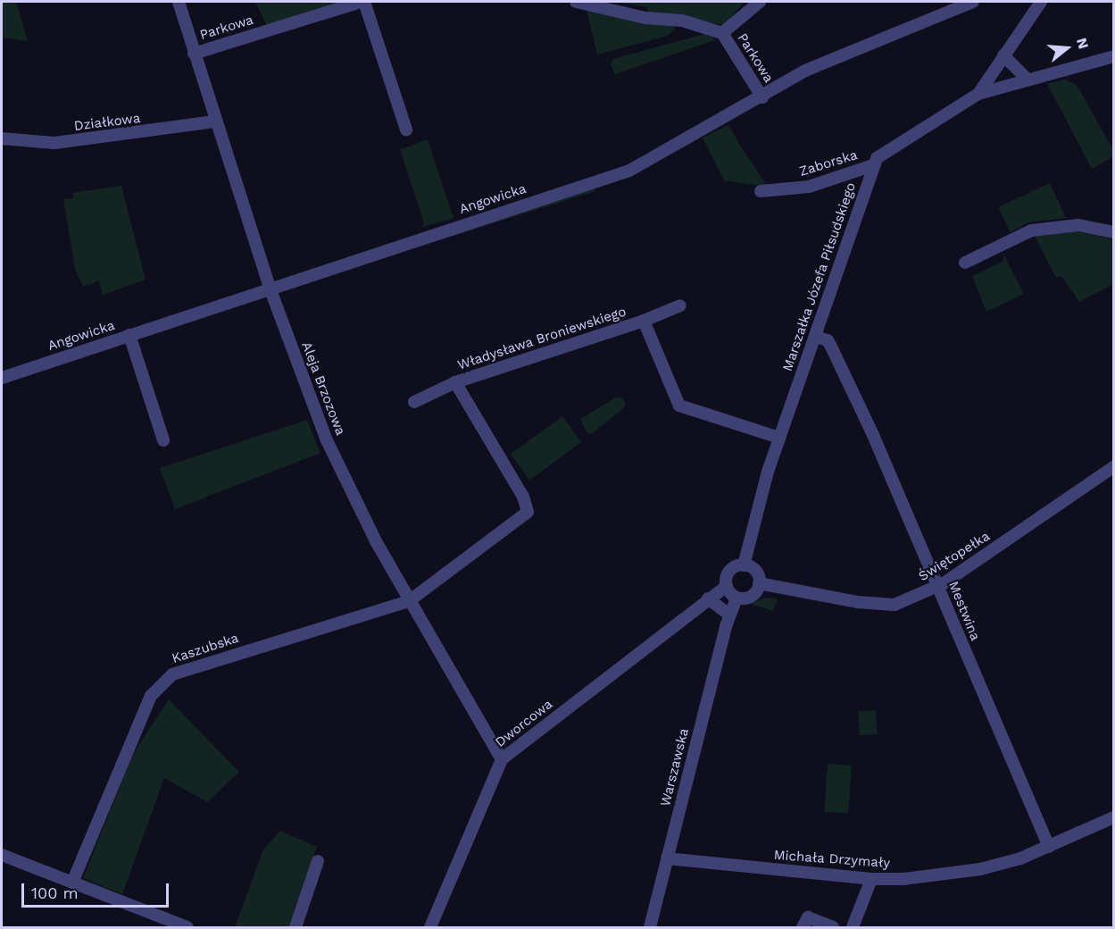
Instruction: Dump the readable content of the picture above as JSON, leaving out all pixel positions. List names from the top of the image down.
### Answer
{
  "streets": {
    "street": [
      "Parkowa",
      "Działkowa",
      "Zaborska",
      "Angowicka",
      "Marszałka Józefa Piłsudskiego",
      "Władysława Broniewskiego",
      "Aleja Brzozowa",
      "Świętopełka",
      "Mestwina",
      "Kaszubska",
      "Dworcowa",
      "Warszawska",
      "Michała Drzymały"
    ]
  },
  "crossings": [
    ["Parkowa", "Angowicka"],
    ["Parkowa", "Aleja Brzozowa"],
    ["Działkowa", "Aleja Brzozowa"],
    ["Zaborska", "Marszałka Józefa Piłsudskiego"],
    ["Angowicka", "Aleja Brzozowa"],
    ["Marszałka Józefa Piłsudskiego", "Świętopełka"],
    ["Marszałka Józefa Piłsudskiego", "Mestwina"],
    ["Marszałka Józefa Piłsudskiego", "Dworcowa"],
    ["Marszałka Józefa Piłsudskiego", "Warszawska"],
    ["Władysława Broniewskiego", "Kaszubska"],
    ["Aleja Brzozowa", "Kaszubska"],
    ["Aleja Brzozowa", "Dworcowa"],
    ["Świętopełka", "Mestwina"],
    ["Świętopełka", "Dworcowa"],
    ["Świętopełka", "Warszawska"],
    ["Mestwina", "Michała Drzymały"],
    ["Dworcowa", "Warszawska"],
    ["Warszawska", "Michała Drzymały"]
  ],
  "scale_bar": "100 m",
  "north": "right"
}
